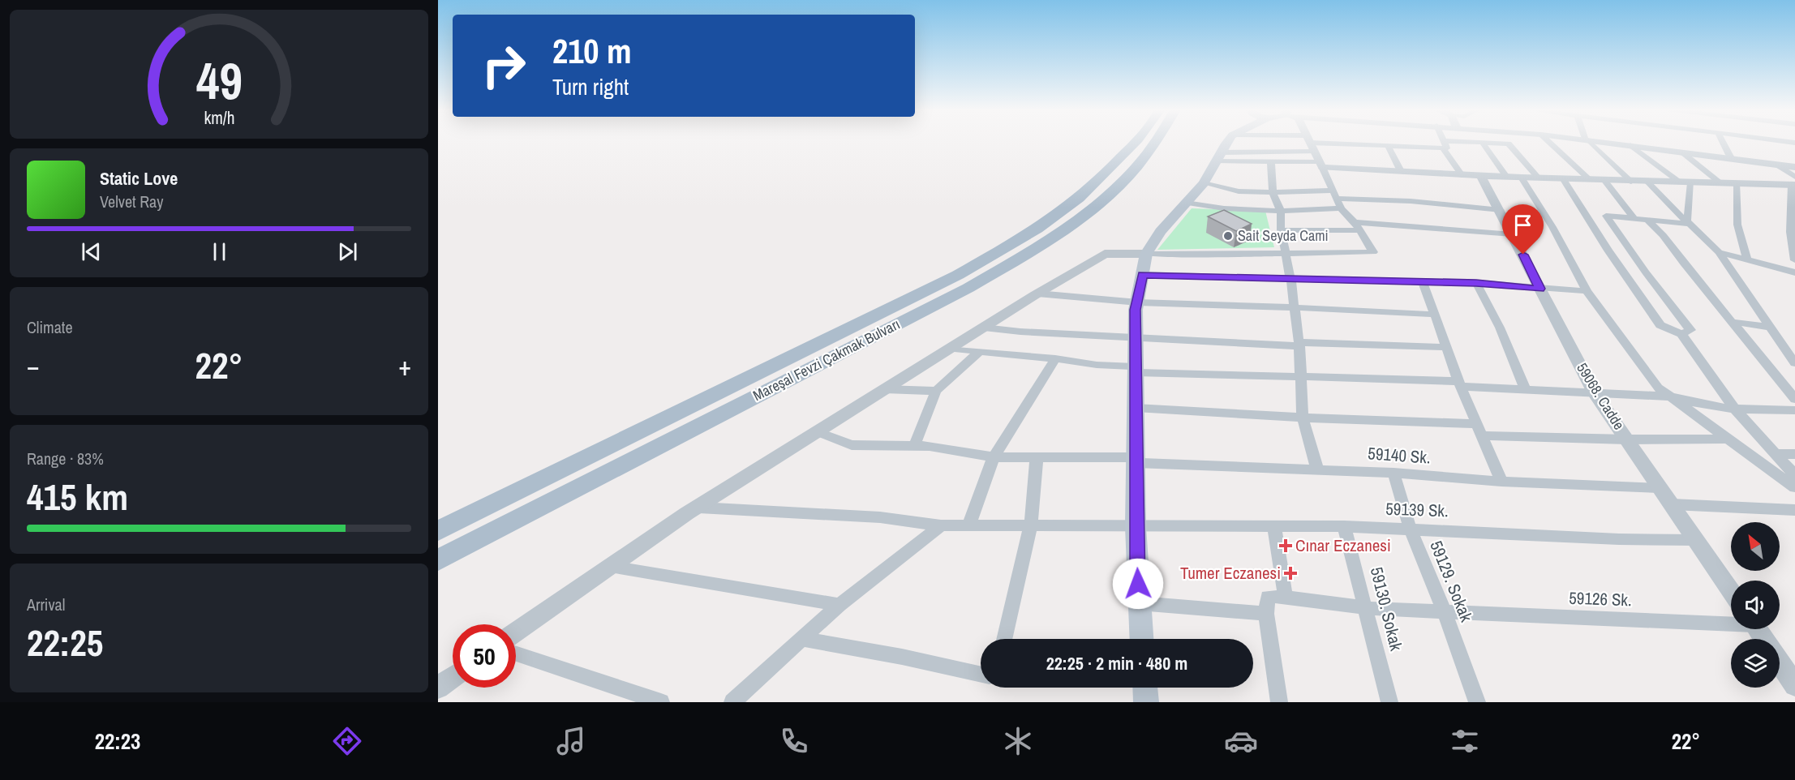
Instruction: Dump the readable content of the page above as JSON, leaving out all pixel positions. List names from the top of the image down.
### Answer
{
  "streets": {
    "main road": ["Mareşal Fevzi Çakmak Bulvarı"],
    "street": [
      "59068. Cadde",
      "59140 Sk.",
      "59139 Sk.",
      "59129. Sokak",
      "59126 Sk.",
      "59130. Sokak"
    ]
  },
  "crossings": [
    ["59068. Cadde", "59140 Sk."],
    ["59068. Cadde", "59139 Sk."],
    ["59140 Sk.", "59129. Sokak"],
    ["59139 Sk.", "59129. Sokak"],
    ["59139 Sk.", "59130. Sokak"],
    ["59129. Sokak", "59126 Sk."],
    ["59126 Sk.", "59130. Sokak"]
  ],
  "places": {
    "other": ["Sait Seyda Cami"],
    "health": ["Cınar Eczanesi", "Tumer Eczanesi"]
  },
  "north": "top left",
  "page": {
    "turn": ["210 m", "Turn right"],
    "song": ["Static Love", "Velvet Ray"],
    "tile": [
      "Climate",
      ["Range · 83%", "415 km"],
      ["Arrival", "22:25"]
    ],
    "heat": ["−", "22°", "+"],
    "limit": "50",
    "trip": "22:25 · 2 min · 480 m",
    "tabs": ["22:23", "22°"],
    "gauge": ["49", "km/h"]
  }
}
